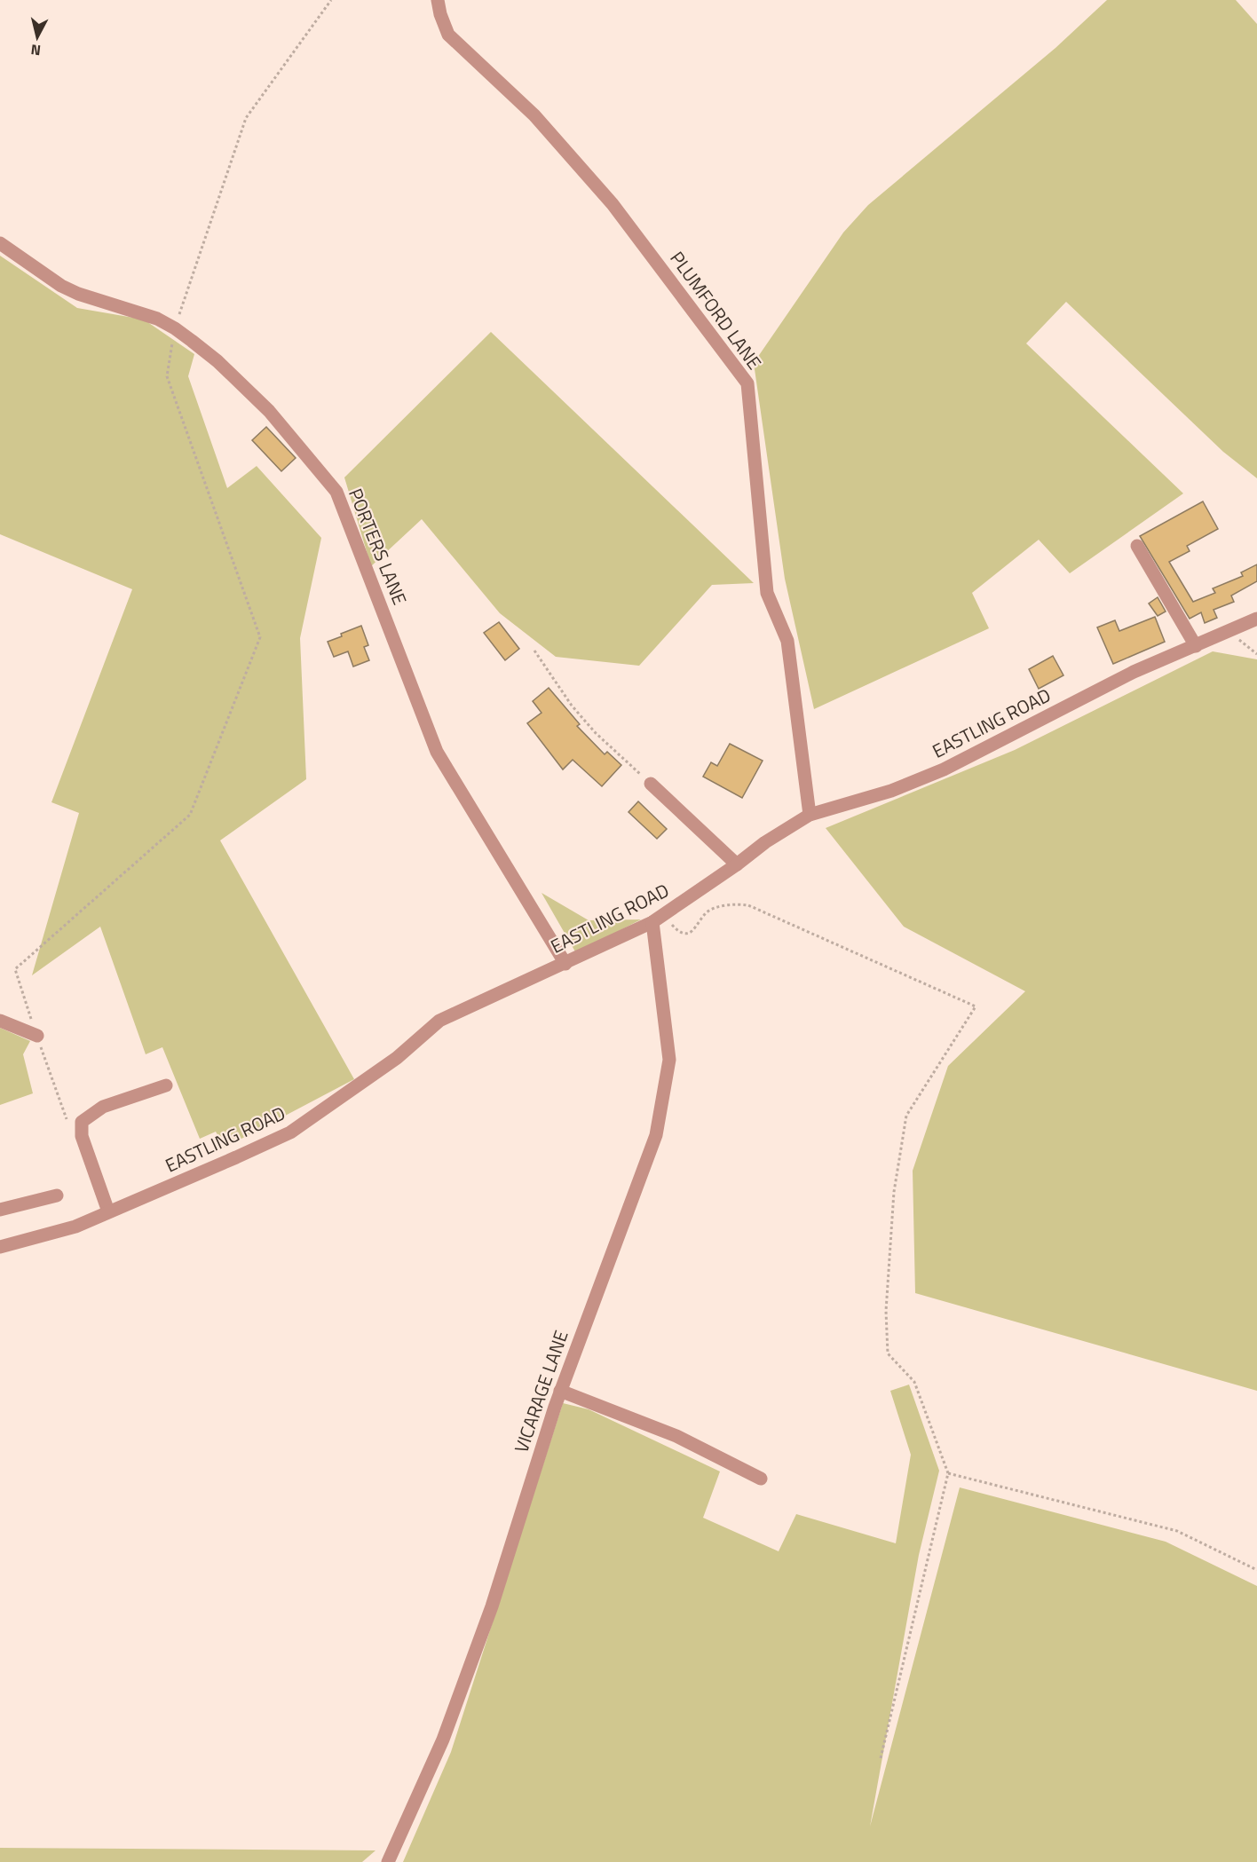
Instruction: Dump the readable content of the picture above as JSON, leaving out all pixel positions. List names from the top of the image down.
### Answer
{
  "streets": {
    "street": [
      "PLUMFORD LANE",
      "PORTERS LANE",
      "EASTLING ROAD",
      "VICARAGE LANE"
    ]
  },
  "crossings": [
    ["PLUMFORD LANE", "EASTLING ROAD"],
    ["PORTERS LANE", "EASTLING ROAD"],
    ["EASTLING ROAD", "VICARAGE LANE"]
  ],
  "north": "bottom"
}
